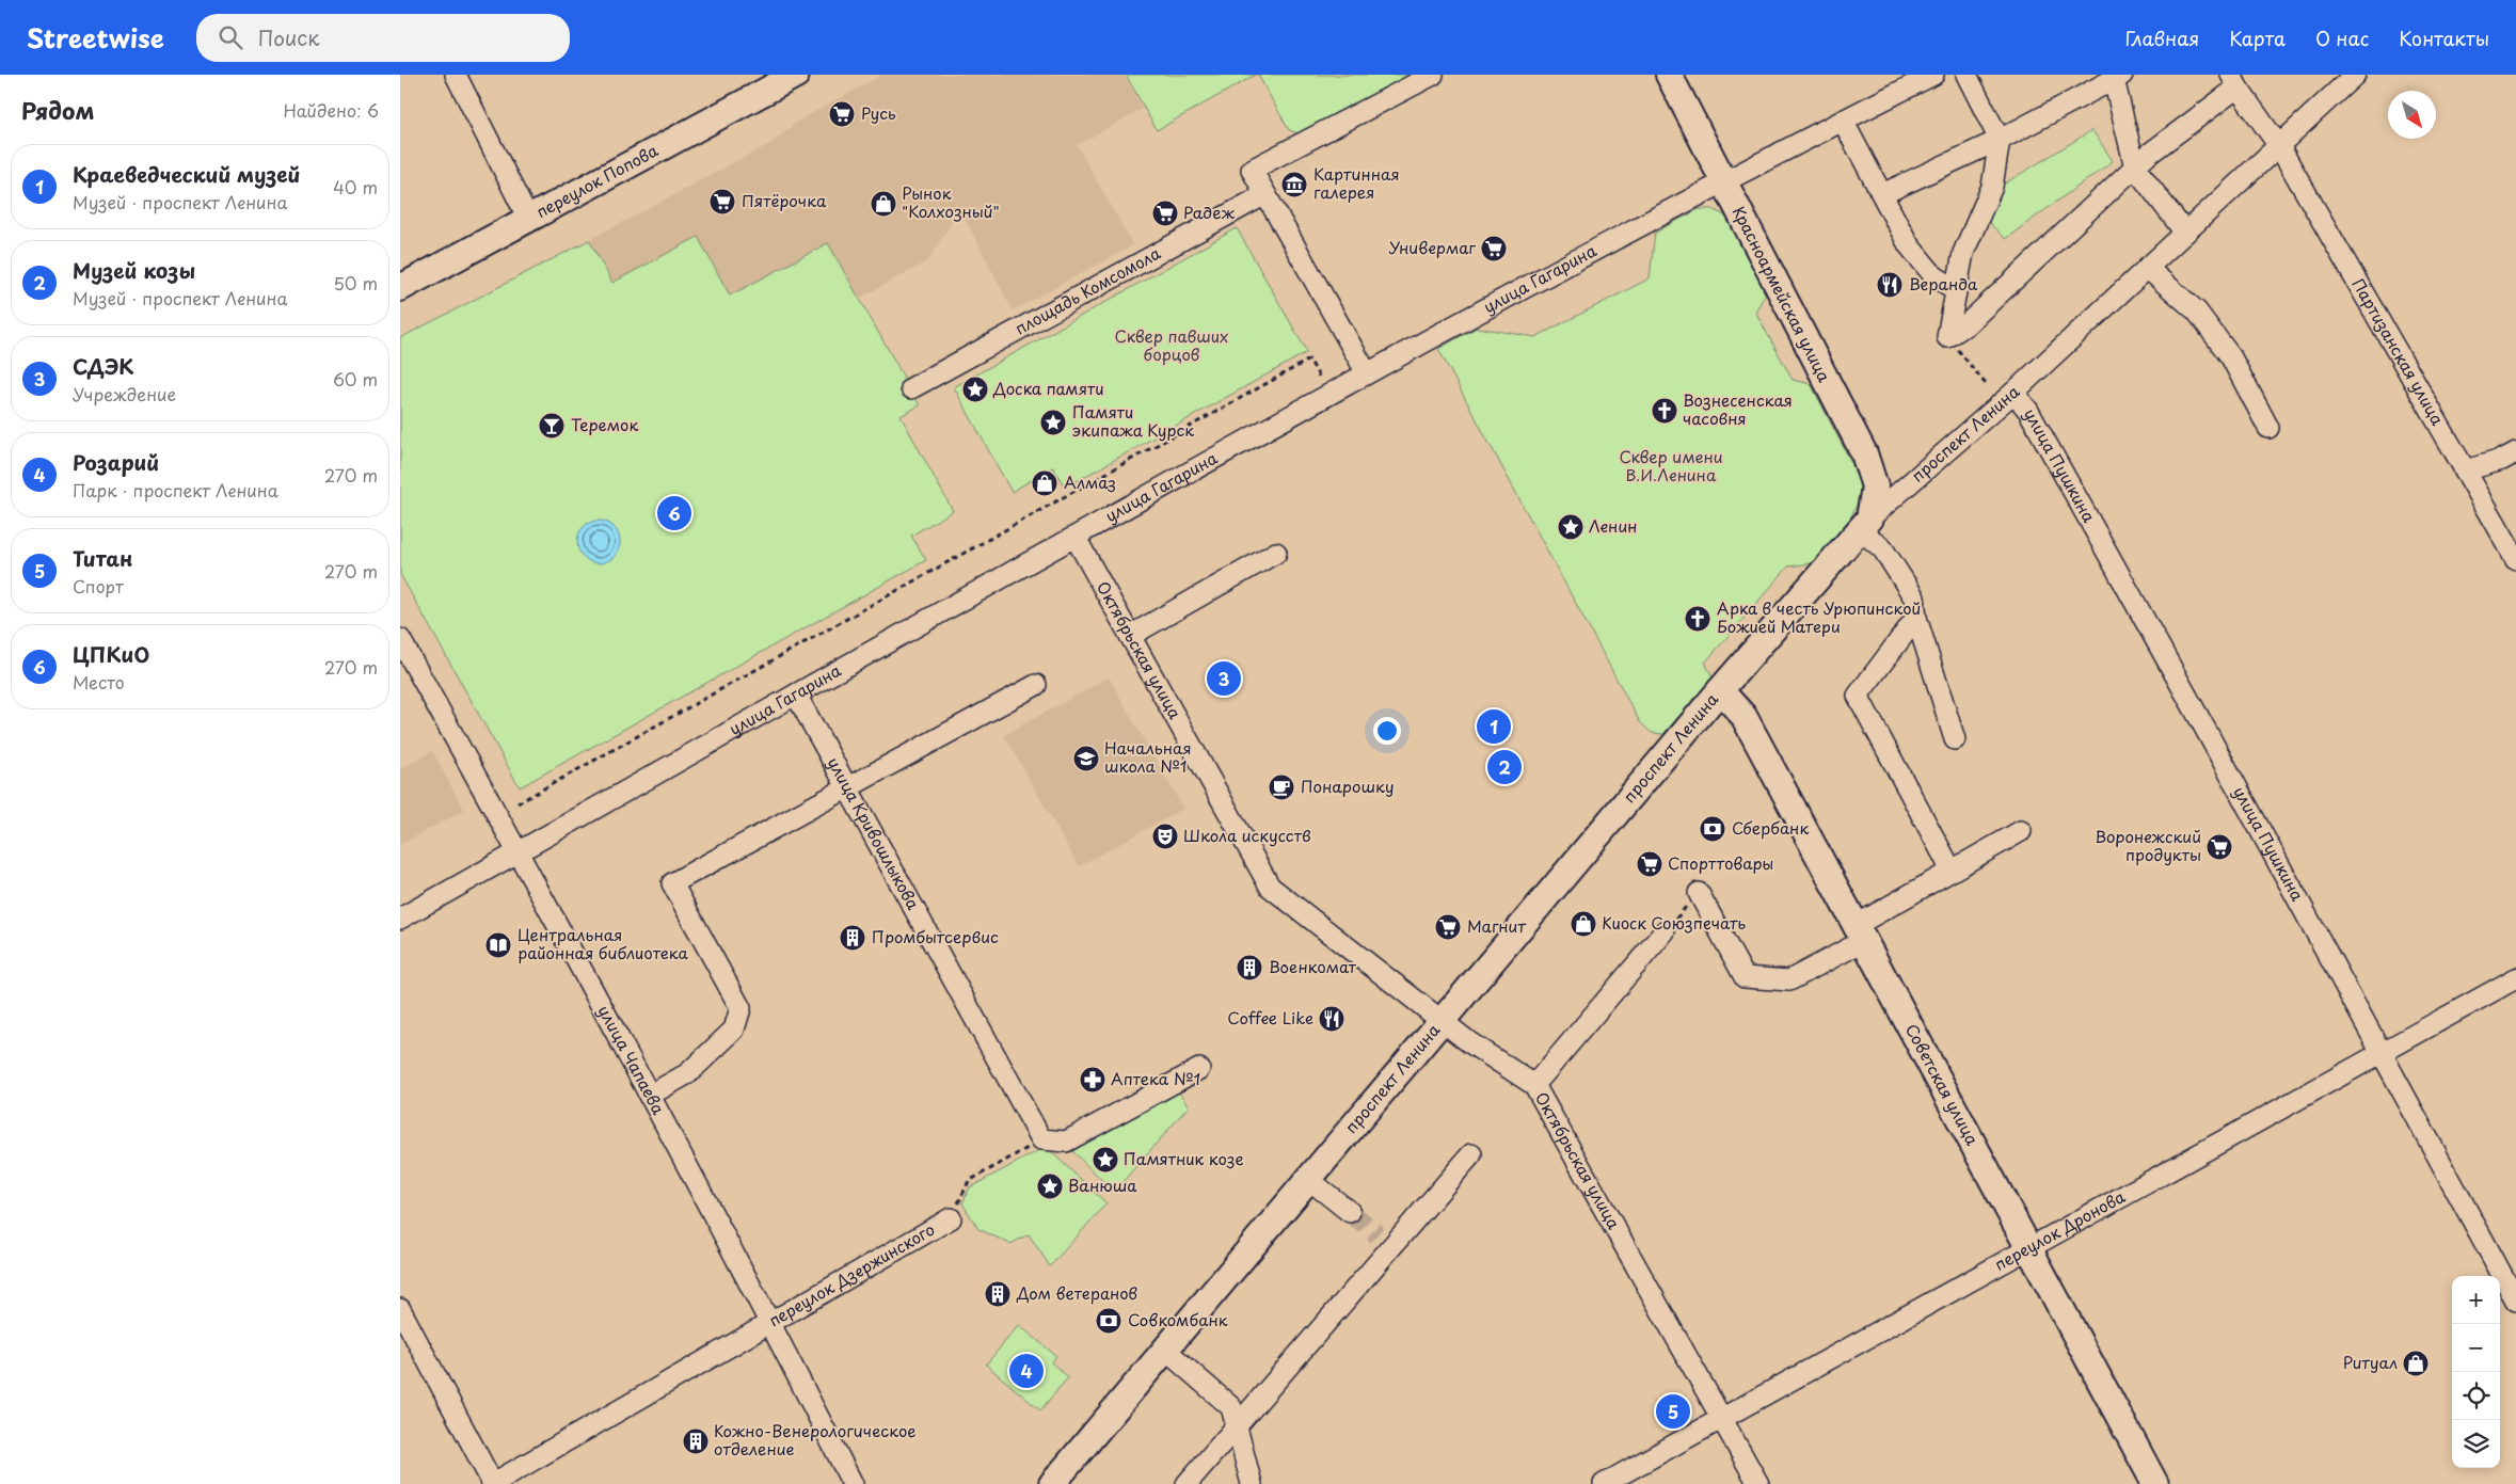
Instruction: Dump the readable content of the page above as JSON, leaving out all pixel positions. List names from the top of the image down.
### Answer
{
  "streets": {
    "main road": [
      "переулок Попова",
      "Красноармейская улица",
      "проспект Ленина",
      "Советская улица"
    ],
    "street": [
      "улица Гагарина",
      "площадь Комсомола",
      "Партизанская улица",
      "улица Пушкина",
      "Октябрьская улица",
      "улица Кривошлыкова",
      "улица Чапаева",
      "переулок Дронова",
      "переулок Дзержинского"
    ]
  },
  "crossings": [
    ["улица Гагарина", "Красноармейская улица"],
    ["улица Гагарина", "Октябрьская улица"],
    ["улица Гагарина", "улица Кривошлыкова"],
    ["улица Гагарина", "улица Чапаева"],
    ["Красноармейская улица", "проспект Ленина"],
    ["Партизанская улица", "проспект Ленина"],
    ["проспект Ленина", "улица Пушкина"],
    ["проспект Ленина", "Октябрьская улица"],
    ["проспект Ленина", "Советская улица"],
    ["улица Пушкина", "переулок Дронова"],
    ["Октябрьская улица", "переулок Дронова"],
    ["улица Кривошлыкова", "переулок Дзержинского"],
    ["улица Чапаева", "переулок Дзержинского"],
    ["Советская улица", "переулок Дронова"]
  ],
  "parks": ["Сквер павших борцов", "Сквер имени В.И.Ленина"],
  "places": {
    "supermarket": [
      "Русь",
      "Пятёрочка",
      "Радеж",
      "Универмаг",
      "Воронежский продукты",
      "Спорттовары",
      "Магнит"
    ],
    "museum": ["Картинная галерея"],
    "shop": [
      "Рынок \"Колхозный\"",
      "Алмаз",
      "Киоск Союзпечать",
      "Ритуал"
    ],
    "restaurant": ["Веранда", "Coffee Like"],
    "place": [
      "Доска памяти",
      "Памяти экипажа Курск",
      "Ленин",
      "Памятник козе",
      "Ванюша"
    ],
    "church": ["Вознесенская часовня", "Арка в честь Урюпинской Божией Матери"],
    "bar": ["Теремок"],
    "school or university": ["Начальная школа №1"],
    "cafe": ["Понарошку"],
    "bank": ["Сбербанк", "Совкомбанк"],
    "theatre": ["Школа искусств"],
    "building": [
      "Промбытсервис",
      "Военкомат",
      "Дом ветеранов",
      "Кожно-Венерологическое отделение"
    ],
    "library": ["Центральная районная библиотека"],
    "pharmacy": ["Аптека №1"]
  },
  "north": "bottom right",
  "page": {
    "header": "Streetwise",
    "search": "Поиск",
    "nav": [
      "Главная",
      "Карта",
      "О нас",
      "Контакты"
    ],
    "heading": ["Рядом", "Найдено: 6"],
    "list": [
      {
        "mark": "1",
        "name": "Краеведческий музей",
        "note": "Музей · проспект Ленина",
        "value": "40 m"
      },
      {
        "mark": "2",
        "name": "Музей козы",
        "note": "Музей · проспект Ленина",
        "value": "50 m"
      },
      {
        "mark": "3",
        "name": "СДЭК",
        "note": "Учреждение",
        "value": "60 m"
      },
      {
        "mark": "4",
        "name": "Розарий",
        "note": "Парк · проспект Ленина",
        "value": "270 m"
      },
      {
        "mark": "5",
        "name": "Титан",
        "note": "Спорт",
        "value": "270 m"
      },
      {
        "mark": "6",
        "name": "ЦПКиО",
        "note": "Место",
        "value": "270 m"
      }
    ],
    "pins": [
      "6",
      "3",
      "1",
      "2",
      "4",
      "5"
    ],
    "map_buttons": ["+", "−"]
  }
}
